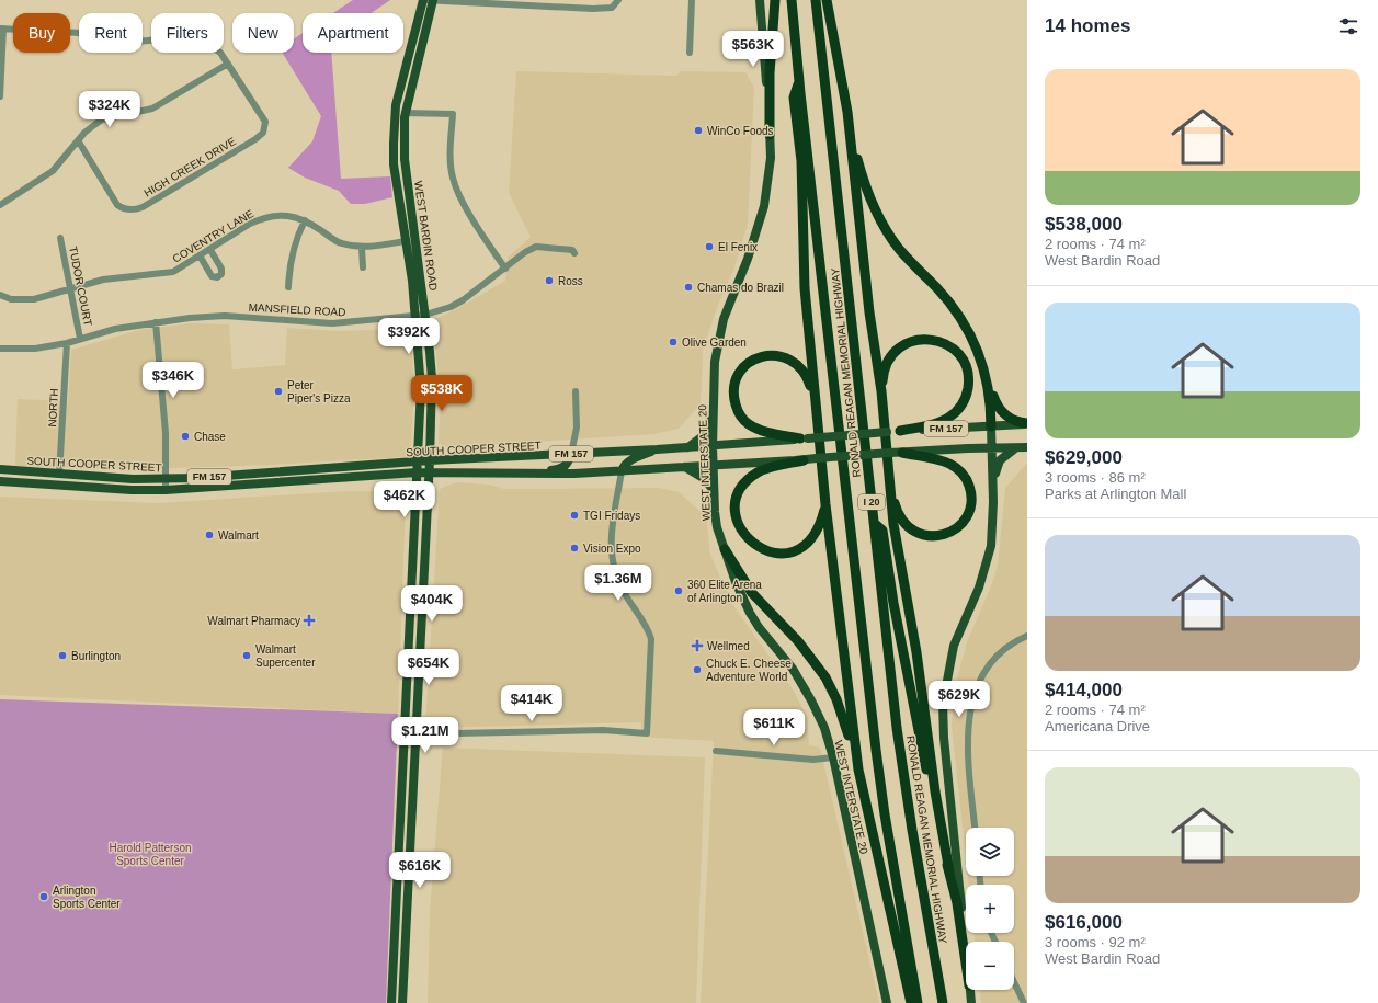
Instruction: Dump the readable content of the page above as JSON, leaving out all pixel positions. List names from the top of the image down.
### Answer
{
  "streets": {
    "highway": ["RONALD REAGAN MEMORIAL HIGHWAY", "I 20"],
    "main road": [
      "WEST BARDIN ROAD",
      "FM 157",
      "SOUTH COOPER STREET",
      "WEST INTERSTATE 20"
    ],
    "street": [
      "HIGH CREEK DRIVE",
      "COVENTRY LANE",
      "TUDOR COURT",
      "MANSFIELD ROAD",
      "NORTH"
    ]
  },
  "crossings": [
    ["COVENTRY LANE", "WEST BARDIN ROAD"],
    ["COVENTRY LANE", "TUDOR COURT"],
    ["WEST BARDIN ROAD", "MANSFIELD ROAD"],
    ["WEST BARDIN ROAD", "SOUTH COOPER STREET"],
    ["TUDOR COURT", "MANSFIELD ROAD"],
    ["MANSFIELD ROAD", "NORTH"],
    ["NORTH", "SOUTH COOPER STREET"],
    ["SOUTH COOPER STREET", "WEST INTERSTATE 20"]
  ],
  "parks": ["Harold Patterson Sports Center"],
  "places": {
    "other": [
      "WinCo Foods",
      "El Fenix",
      "Ross",
      "Chamas do Brazil",
      "Olive Garden",
      "Peter Piper's Pizza",
      "Chase",
      "TGI Fridays",
      "Walmart",
      "Vision Expo",
      "360 Elite Arena of Arlington",
      "Burlington",
      "Walmart Supercenter",
      "Chuck E. Cheese Adventure World",
      "Arlington Sports Center"
    ],
    "health": ["Walmart Pharmacy", "Wellmed"]
  },
  "page": {
    "heading": "14 homes",
    "chip": [
      "Buy",
      "Rent",
      "Filters",
      "New",
      "Apartment"
    ],
    "price": [
      "$563K",
      "$324K",
      "$392K",
      "$346K",
      "$538K",
      "$462K",
      "$1.36M",
      "$404K",
      "$654K",
      "$629K",
      "$414K",
      "$611K",
      "$1.21M",
      "$616K"
    ],
    "list": [
      {
        "name": "$538,000",
        "note": "2 rooms · 74 m² · West Bardin Road"
      },
      {
        "name": "$629,000",
        "note": "3 rooms · 86 m² · Parks at Arlington Mall"
      },
      {
        "name": "$414,000",
        "note": "2 rooms · 74 m² · Americana Drive"
      },
      {
        "name": "$616,000",
        "note": "3 rooms · 92 m² · West Bardin Road"
      }
    ],
    "map_buttons": ["+", "−"]
  }
}
